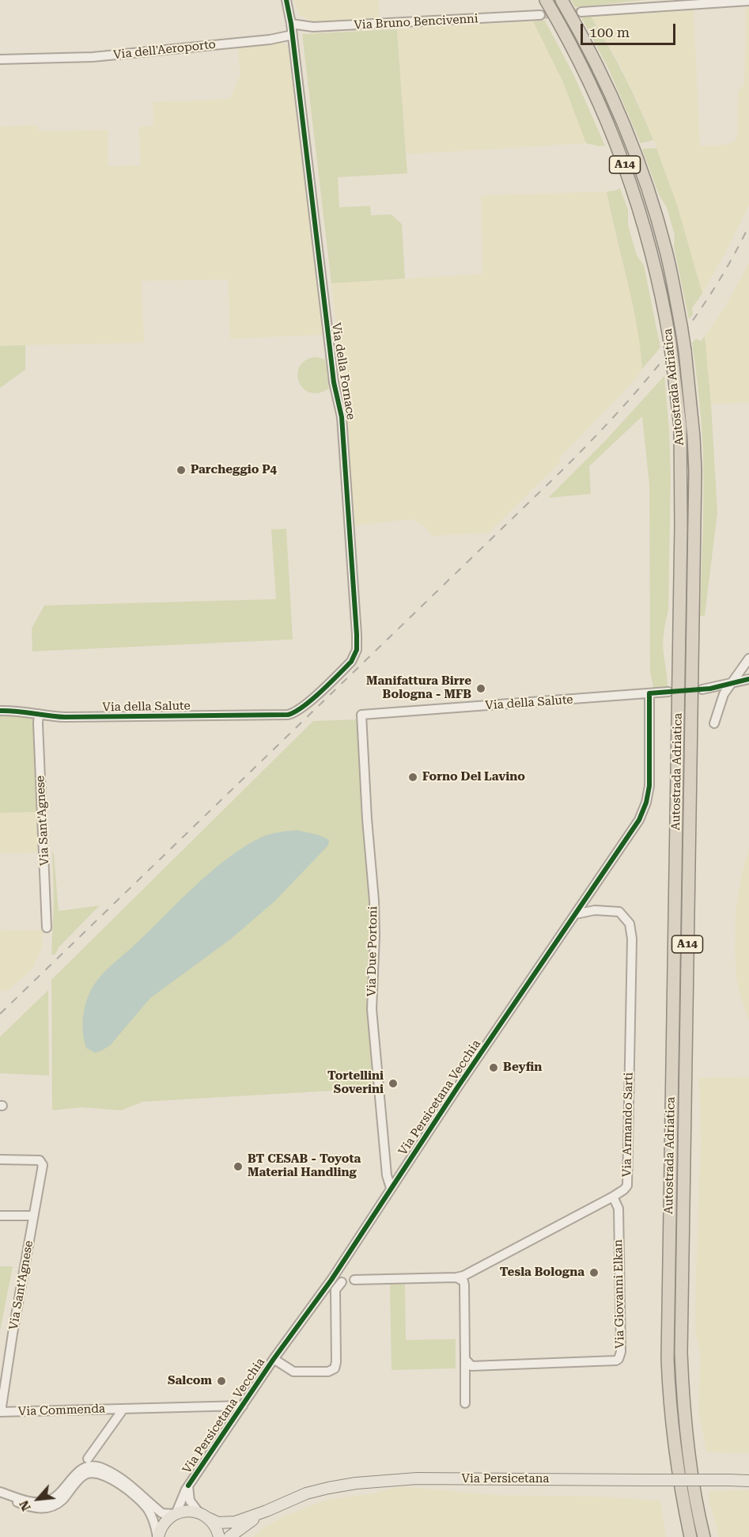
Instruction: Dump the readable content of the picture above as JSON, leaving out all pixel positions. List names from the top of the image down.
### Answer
{
  "streets": {
    "highway": ["A14", "Autostrada Adriatica"],
    "main road": ["Via Persicetana"],
    "street": [
      "Via Bruno Bencivenni",
      "Via dell'Aeroporto",
      "Via della Fornace",
      "Via della Salute",
      "Via Sant'Agnese",
      "Via Due Portoni",
      "Via Persicetana Vecchia",
      "Via Armando Sarti",
      "Via Giovanni Elkan",
      "Via Commenda"
    ]
  },
  "crossings": [
    ["Via dell'Aeroporto", "Via della Fornace"],
    ["Via della Fornace", "Via della Salute"],
    ["Via della Salute", "Via Sant'Agnese"],
    ["Via della Salute", "Via Due Portoni"],
    ["Via della Salute", "Via Persicetana Vecchia"],
    ["Via Sant'Agnese", "Via Commenda"],
    ["Via Due Portoni", "Via Persicetana Vecchia"],
    ["Via Persicetana Vecchia", "Via Armando Sarti"],
    ["Via Persicetana Vecchia", "Via Commenda"],
    ["Via Persicetana Vecchia", "Via Persicetana"],
    ["Via Armando Sarti", "Via Giovanni Elkan"]
  ],
  "places": [
    "Parcheggio P4",
    "Manifattura Birre Bologna - MFB",
    "Forno Del Lavino",
    "Beyfin",
    "Tortellini Soverini",
    "BT CESAB - Toyota Material Handling",
    "Tesla Bologna",
    "Salcom"
  ],
  "scale_bar": "100 m",
  "north": "bottom left"
}
